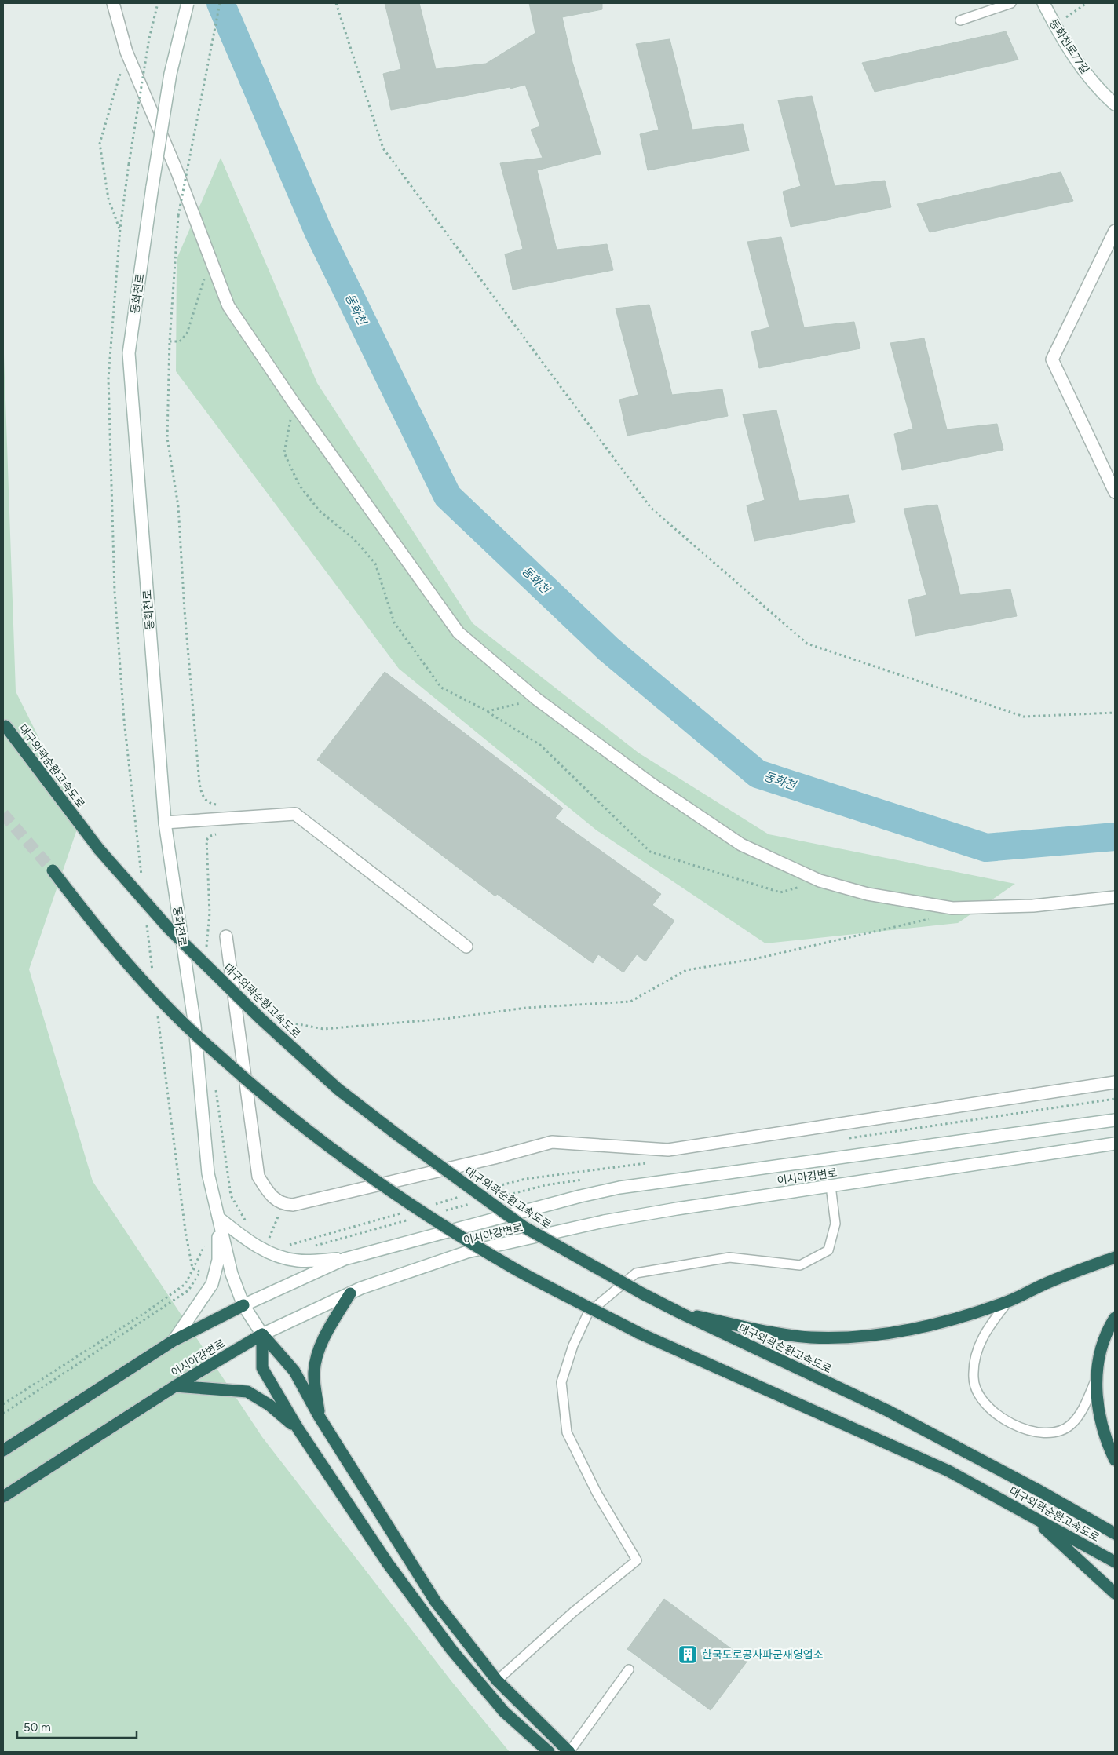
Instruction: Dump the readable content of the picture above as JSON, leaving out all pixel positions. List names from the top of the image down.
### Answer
{
  "streets": {
    "highway": ["대구외곽순환고속도로", "이시아강변로"],
    "main road": ["동화천로77길", "동화천로"]
  },
  "water": ["동화천"],
  "places": {
    "building": ["한국도로공사파군재영업소"]
  },
  "scale_bar": "50 m"
}
